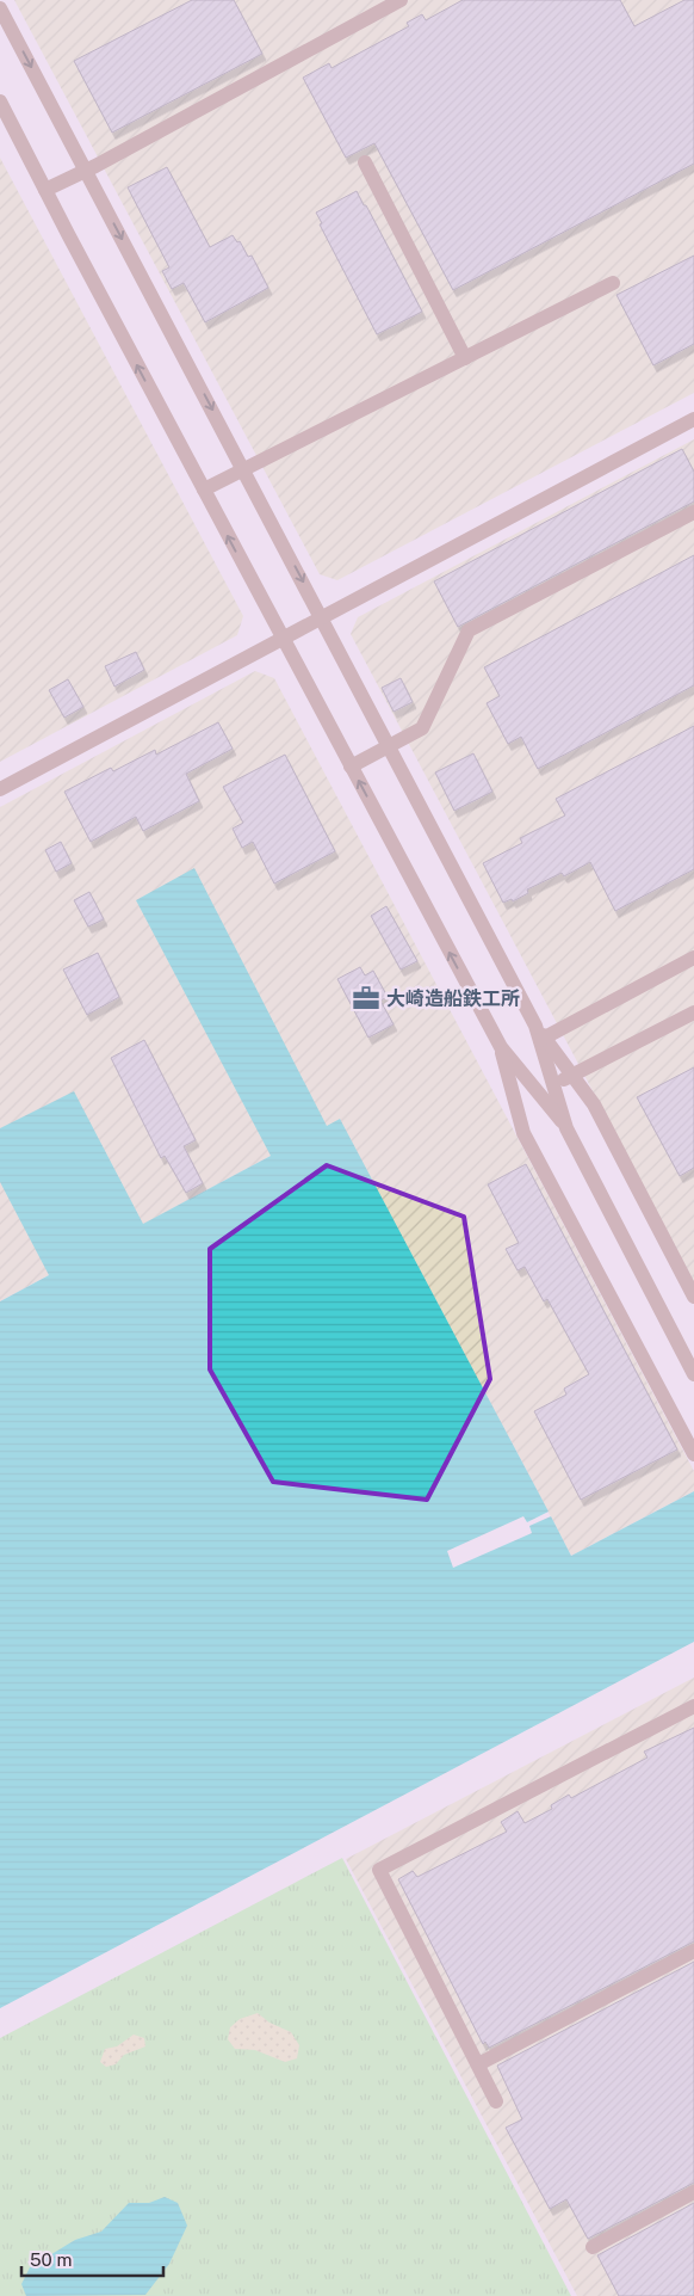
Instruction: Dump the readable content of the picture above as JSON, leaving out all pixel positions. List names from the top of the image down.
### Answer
{
  "places": {
    "office": ["大崎造船鉄工所"]
  },
  "scale_bar": "50 m"
}
